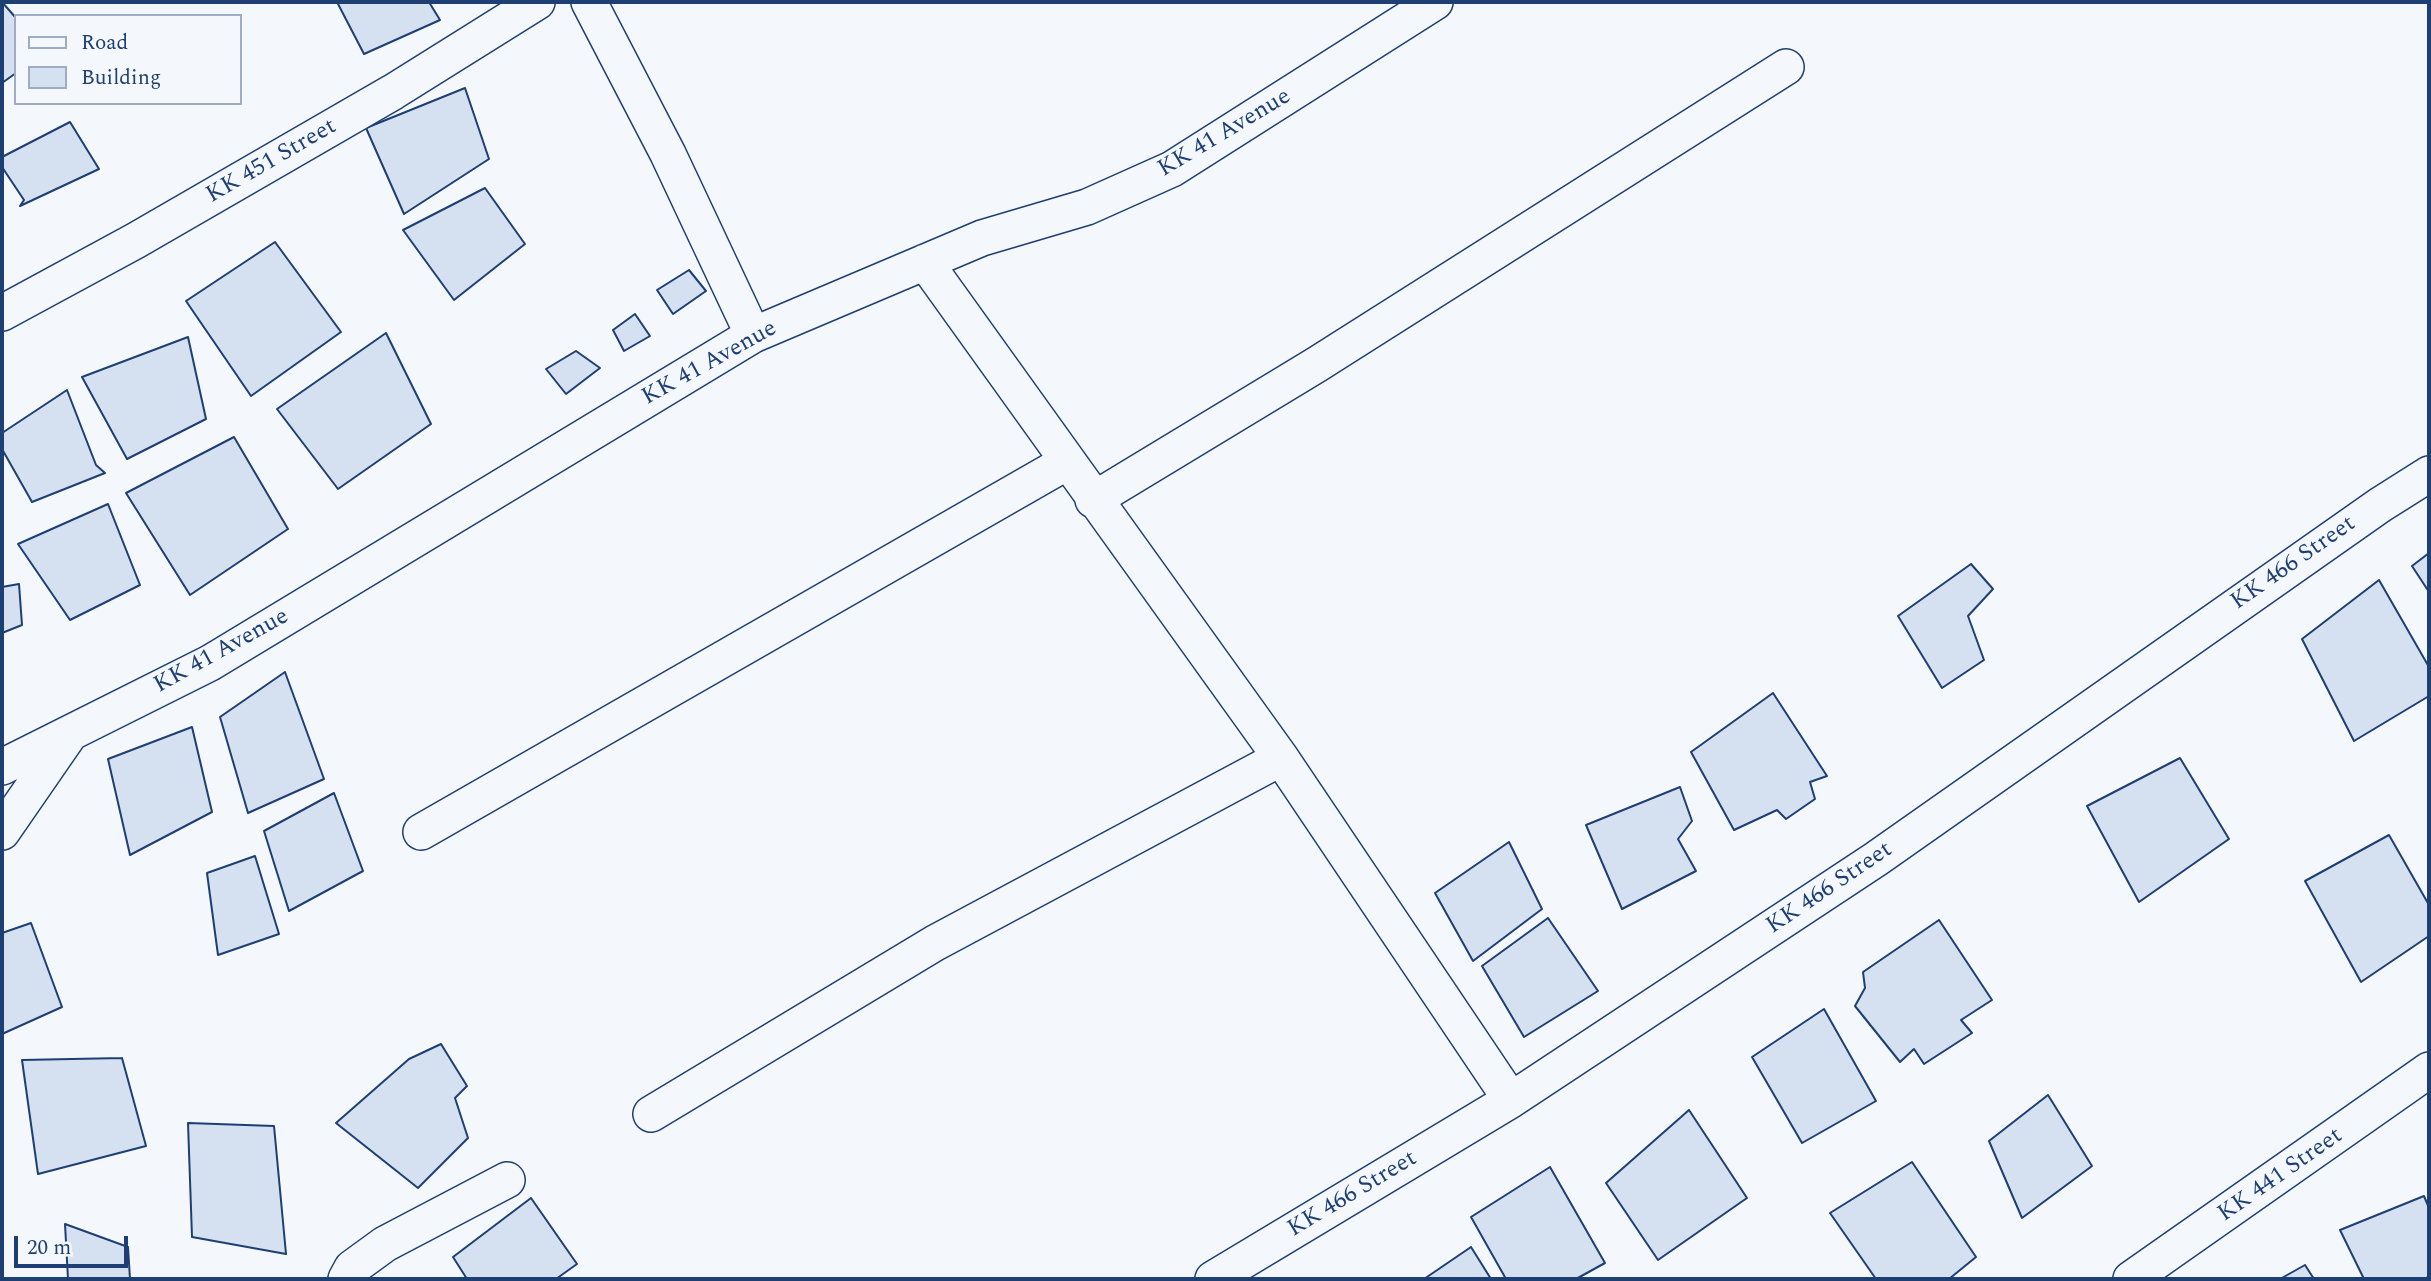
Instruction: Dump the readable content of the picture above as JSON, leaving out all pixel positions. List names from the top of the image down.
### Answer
{
  "streets": {
    "street": [
      "KK 41 Avenue",
      "KK 451 Street",
      "KK 466 Street",
      "KK 441 Street"
    ]
  },
  "legend": ["Road", "Building"],
  "scale_bar": "20 m"
}
